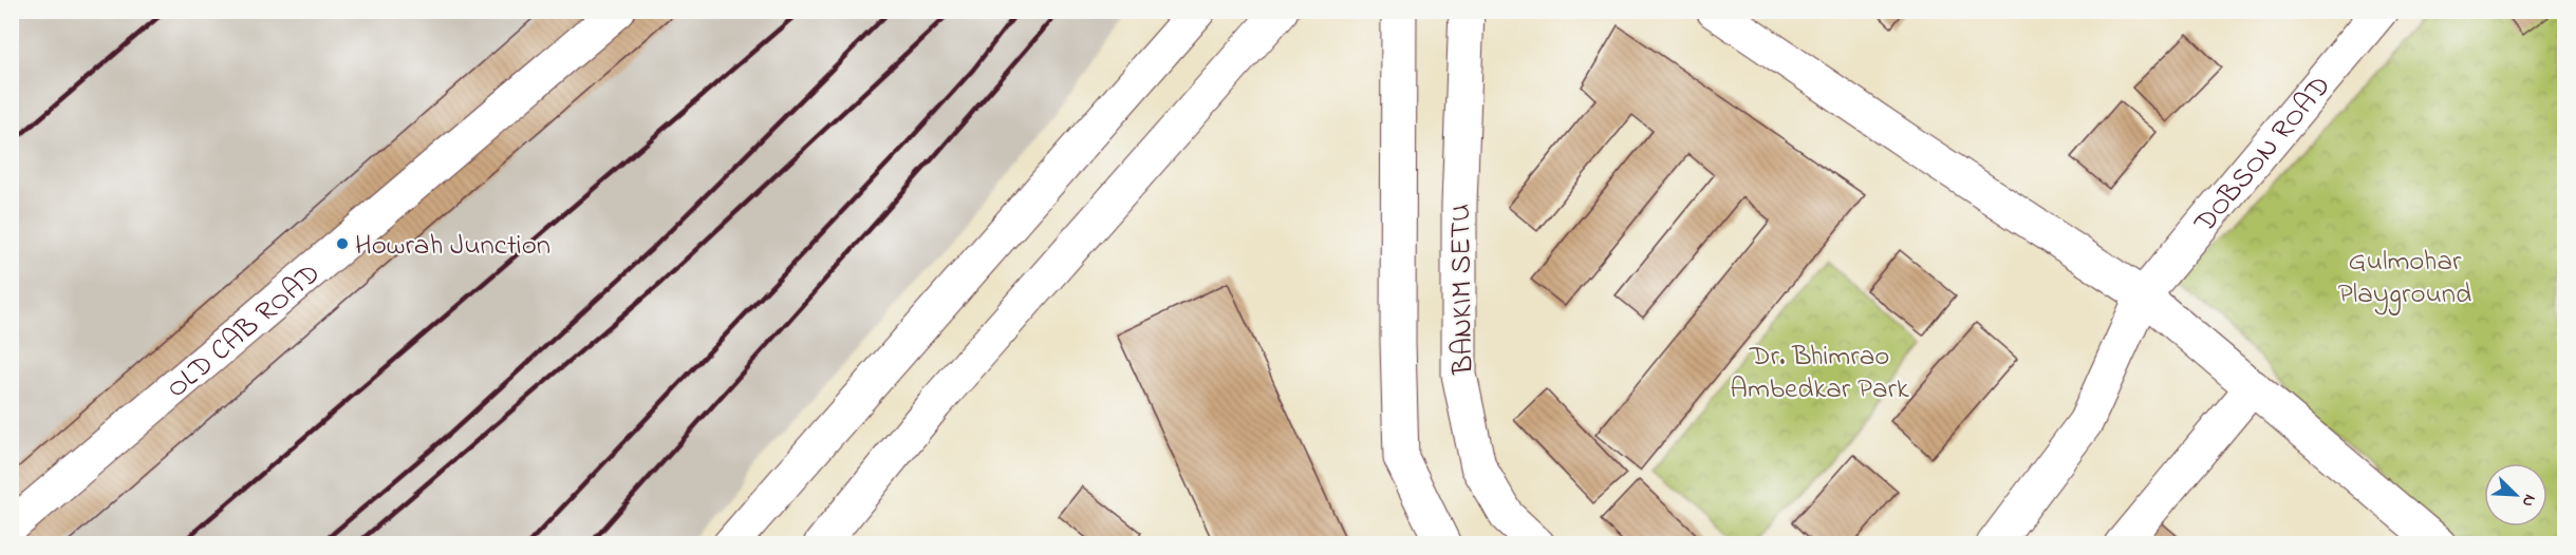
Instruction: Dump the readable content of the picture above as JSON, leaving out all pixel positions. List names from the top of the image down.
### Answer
{
  "streets": {
    "main road": ["DOBSON ROAD", "BANKIM SETU", "OLD CAB ROAD"]
  },
  "parks": ["Gulmohar Playground", "Dr. Bhimrao Ambedkar Park"],
  "places": ["Howrah Junction"],
  "north": "bottom right"
}
